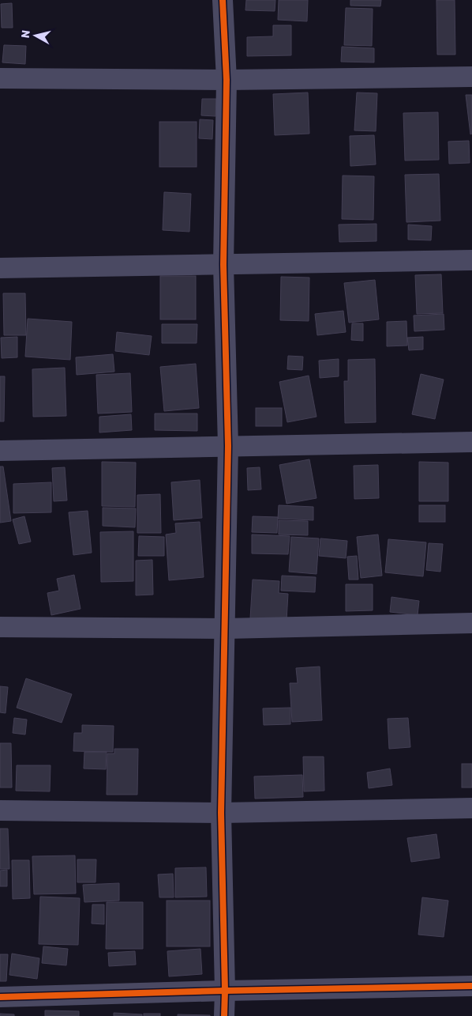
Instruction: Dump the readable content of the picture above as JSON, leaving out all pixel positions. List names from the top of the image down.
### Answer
{
  "north": "left"
}
